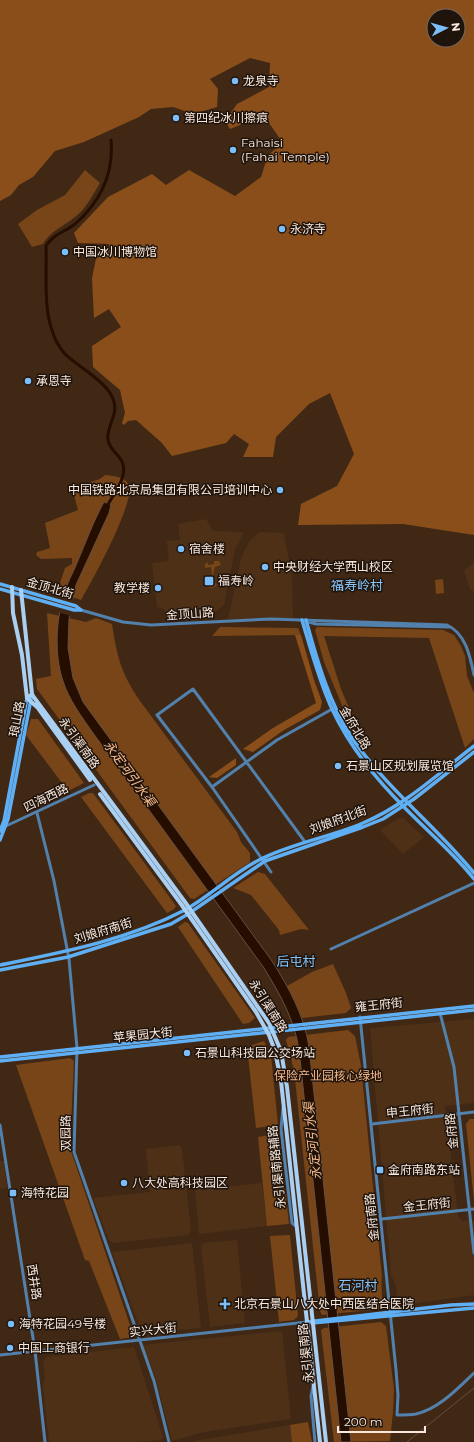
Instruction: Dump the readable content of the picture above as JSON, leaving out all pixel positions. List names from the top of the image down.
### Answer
{
  "streets": {
    "main road": [
      "金顶北街",
      "琅山路",
      "金府北路",
      "永引渠南路",
      "刘娘府北街",
      "刘娘府南街",
      "雍王府街",
      "苹果园大街"
    ],
    "street": [
      "金顶山路",
      "四海西路",
      "申王府街",
      "金府路",
      "双园路",
      "金王府街",
      "金府南路",
      "西井路",
      "实兴大街"
    ]
  },
  "crossings": [
    ["金顶北街", "金顶山路"],
    ["金顶北街", "永引渠南路"],
    ["金顶山路", "金府北路"],
    ["琅山路", "永引渠南路"],
    ["琅山路", "四海西路"],
    ["金府北路", "刘娘府北街"],
    ["永引渠南路", "四海西路"],
    ["永引渠南路", "刘娘府北街"],
    ["永引渠南路", "刘娘府南街"],
    ["永引渠南路", "苹果园大街"],
    ["永引渠南路", "实兴大街"],
    ["四海西路", "双园路"],
    ["刘娘府北街", "刘娘府南街"],
    ["刘娘府南街", "双园路"],
    ["雍王府街", "苹果园大街"],
    ["雍王府街", "金府路"],
    ["雍王府街", "金府南路"],
    ["苹果园大街", "双园路"],
    ["申王府街", "金府路"],
    ["申王府街", "金府南路"],
    ["金府路", "金王府街"],
    ["双园路", "实兴大街"],
    ["金王府街", "金府南路"],
    ["西井路", "实兴大街"]
  ],
  "districts": ["福寿岭村", "后屯村", "石河村"],
  "water": ["永定河引水渠"],
  "parks": ["保险产业园核心绿地"],
  "places": {
    "other": [
      "龙泉寺",
      "第四纪冰川擦痕",
      "Fahaisi (Fahai Temple)",
      "永济寺",
      "中国冰川博物馆",
      "承恩寺",
      "中国铁路北京局集团有限公司培训中心",
      "宿舍楼",
      "中央财经大学西山校区",
      "教学楼",
      "石景山区规划展览馆",
      "石景山科技园公交场站",
      "八大处高科技园区",
      "海特花园49号楼",
      "中国工商银行"
    ],
    "transit": ["福寿岭", "金府南路东站", "海特花园"],
    "health": ["北京石景山八大处中西医结合医院"]
  },
  "scale_bar": "200 m",
  "north": "right"
}
